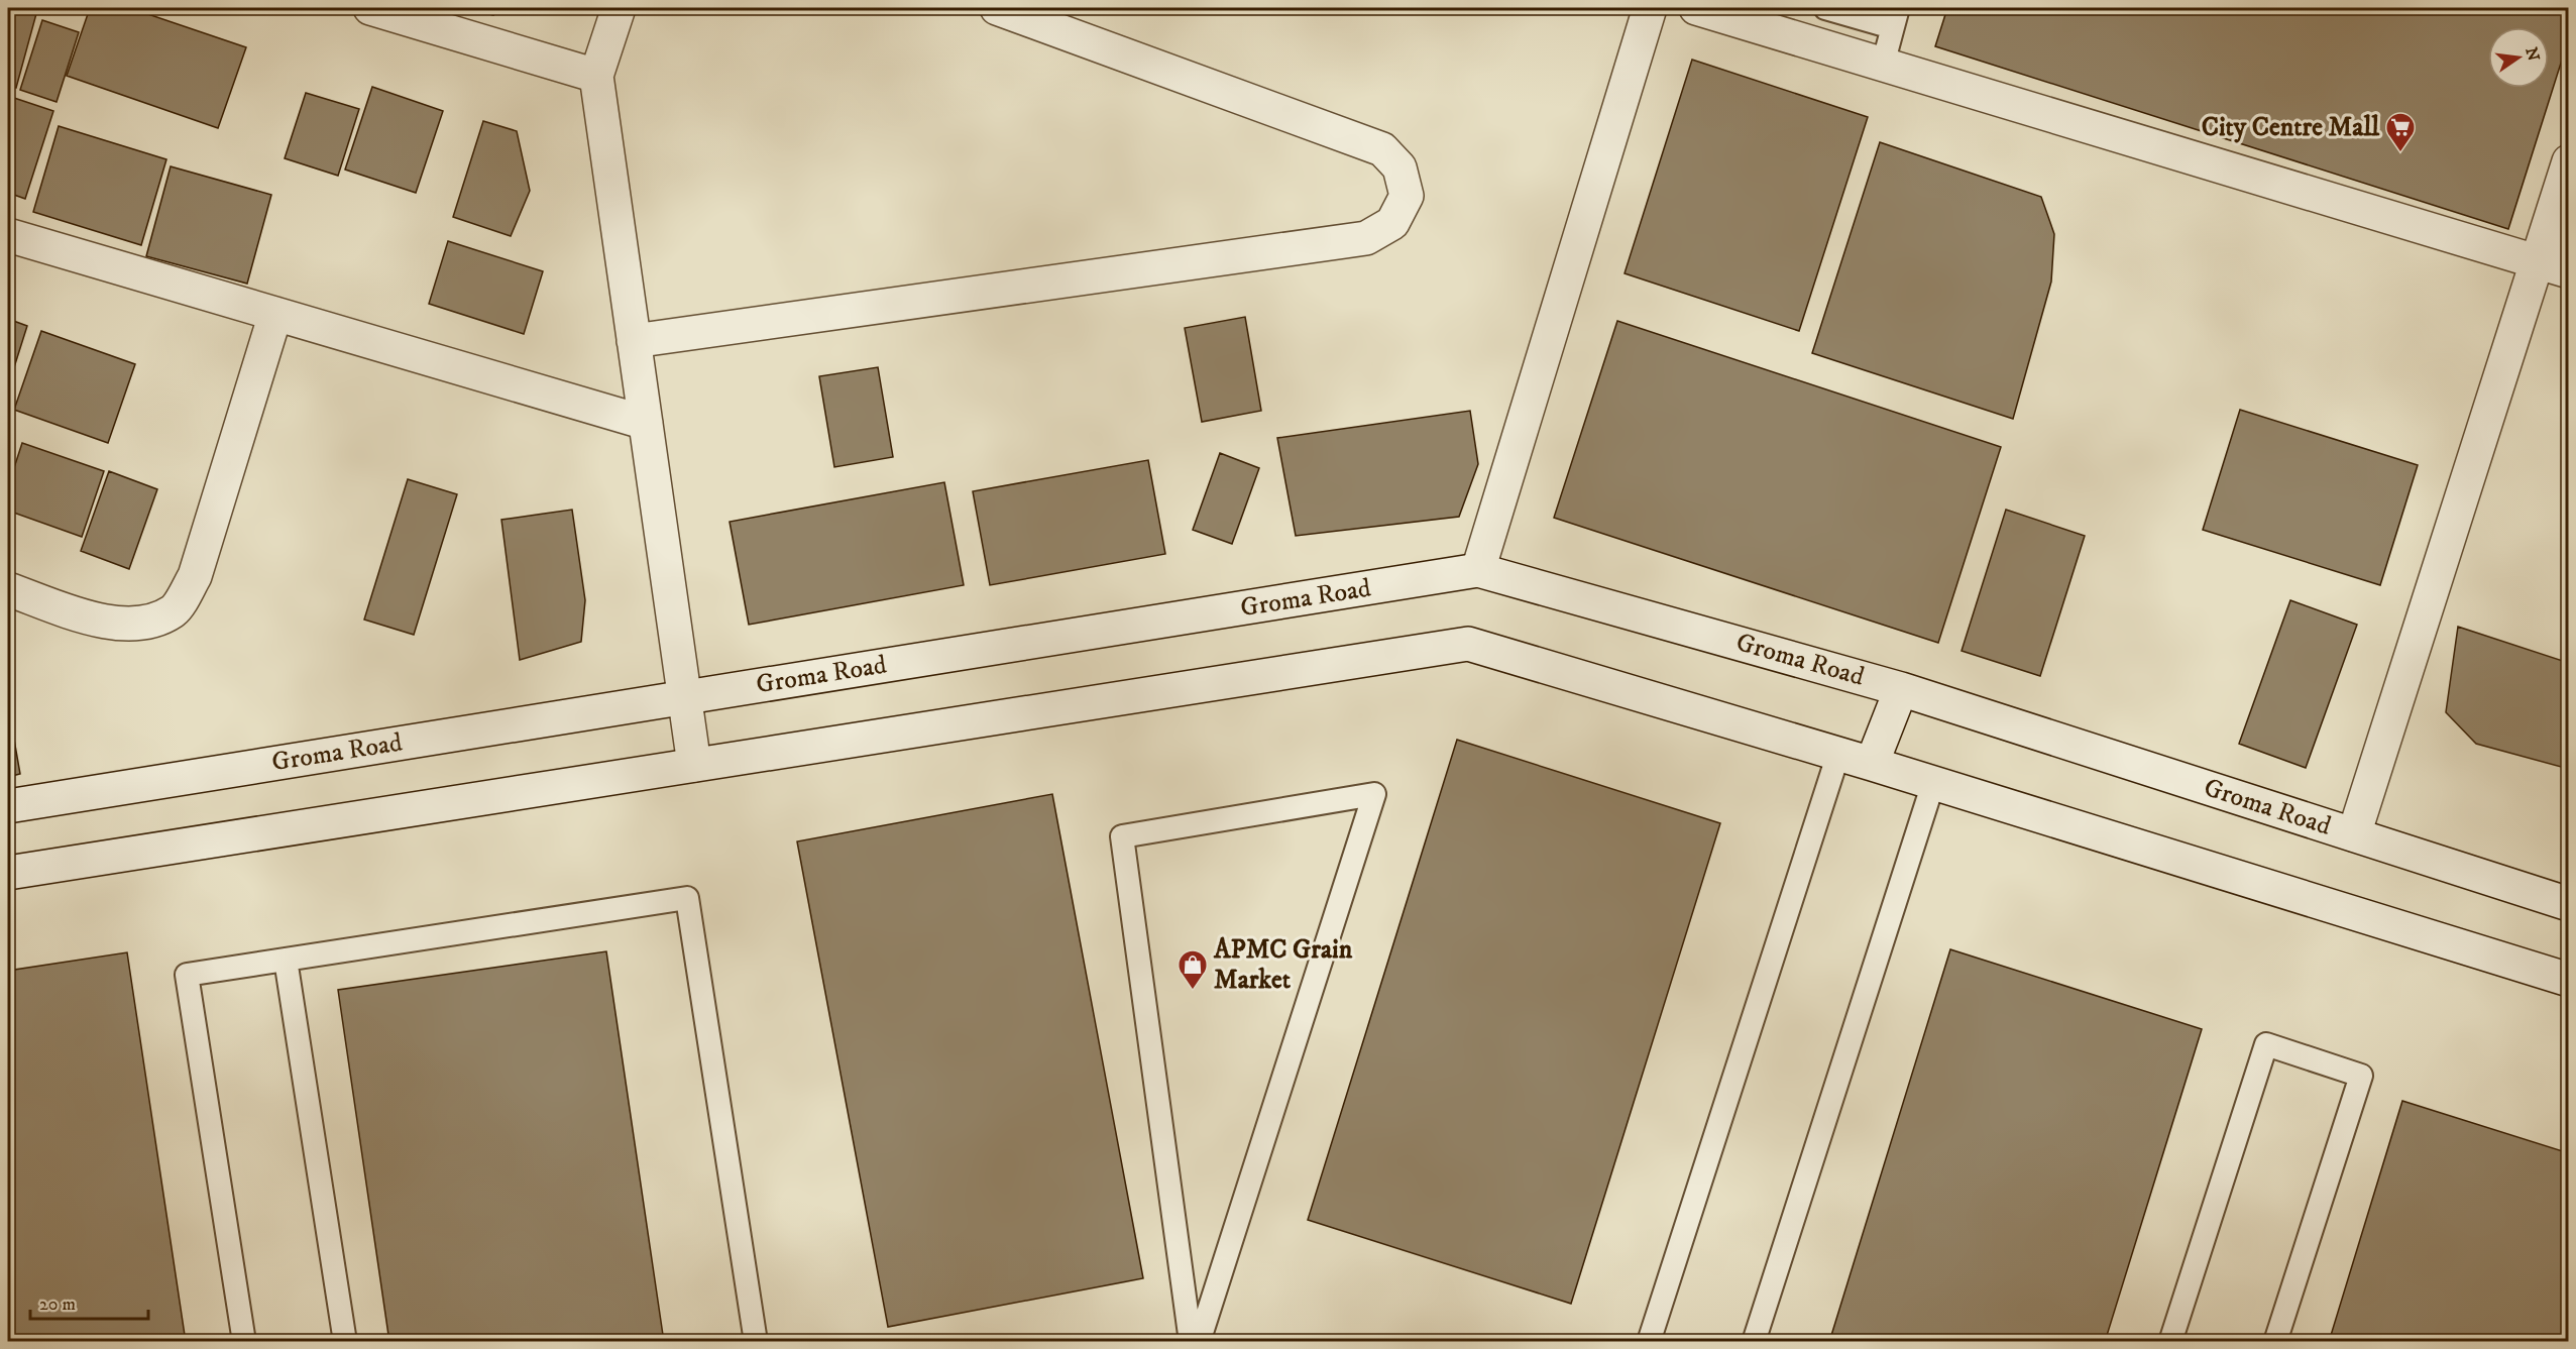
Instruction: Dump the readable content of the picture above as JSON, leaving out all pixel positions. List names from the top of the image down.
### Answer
{
  "streets": {
    "street": ["Groma Road"]
  },
  "places": {
    "supermarket": ["City Centre Mall"],
    "shop": ["APMC Grain Market"]
  },
  "scale_bar": "20 m",
  "north": "right"
}
